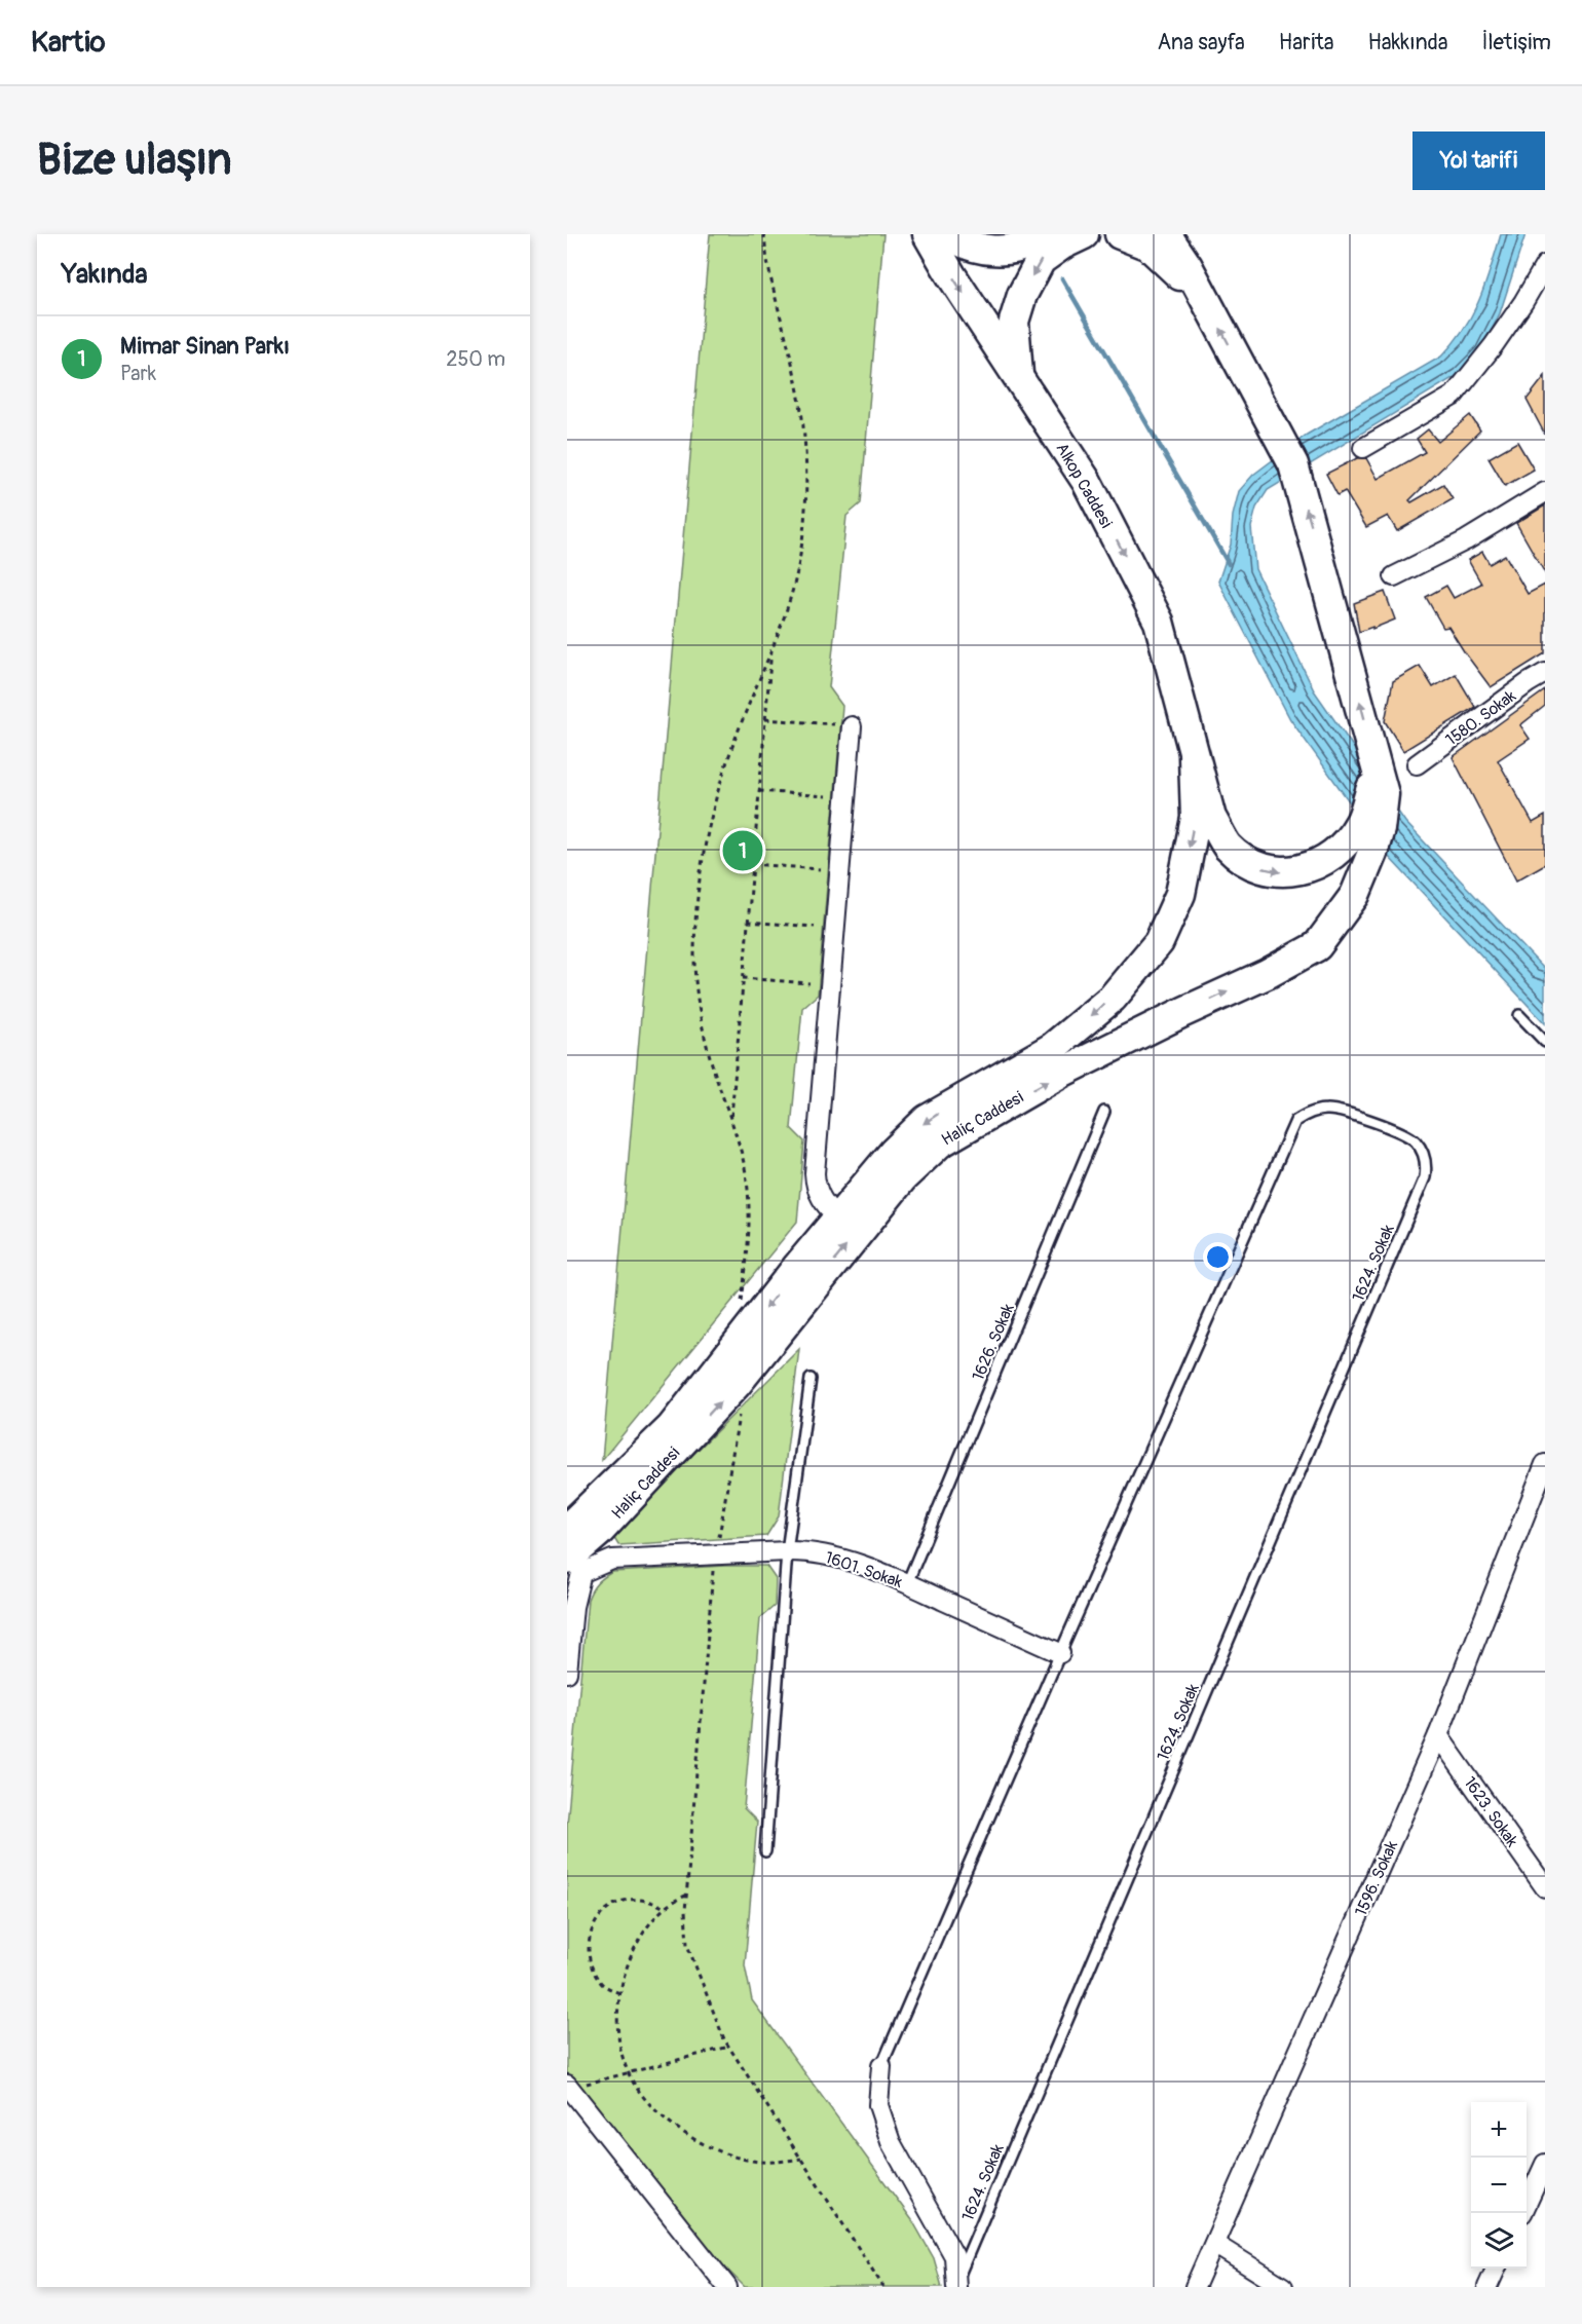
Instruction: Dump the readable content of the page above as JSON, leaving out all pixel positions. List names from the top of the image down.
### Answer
{
  "streets": {
    "main road": ["Alkop Caddesi", "Haliç Caddesi"],
    "street": [
      "1580. Sokak",
      "1601. Sokak",
      "1623. Sokak",
      "1596. Sokak"
    ],
    "lane": ["1624. Sokak", "1626. Sokak"]
  },
  "crossings": [
    ["Alkop Caddesi", "Haliç Caddesi"],
    ["Haliç Caddesi", "1601. Sokak"],
    ["1624. Sokak", "1601. Sokak"],
    ["1626. Sokak", "1601. Sokak"],
    ["1623. Sokak", "1596. Sokak"]
  ],
  "page": {
    "header": "Kartio",
    "nav": [
      "Ana sayfa",
      "Harita",
      "Hakkında",
      "İletişim"
    ],
    "buttons": "Yol tarifi",
    "title": "Bize ulaşın",
    "heading": "Yakında",
    "list": [
      {
        "mark": "1",
        "name": "Mimar Sinan Parkı",
        "note": "Park",
        "value": "250 m"
      }
    ],
    "pins": "1",
    "map_buttons": ["+", "−"]
  }
}
